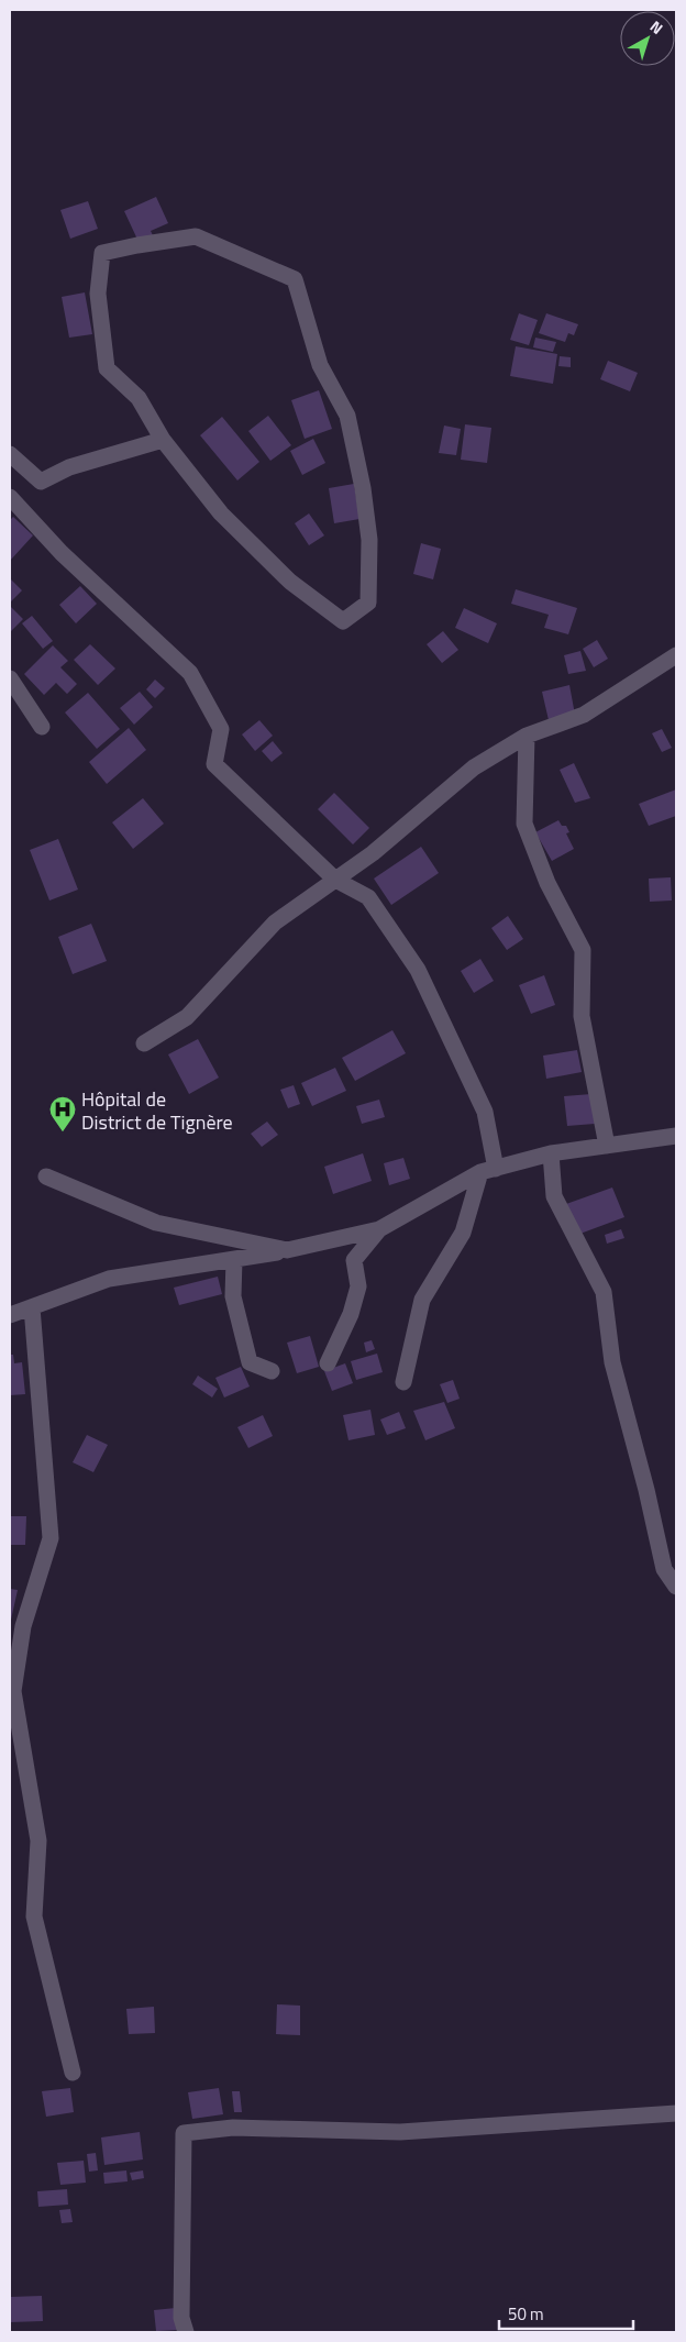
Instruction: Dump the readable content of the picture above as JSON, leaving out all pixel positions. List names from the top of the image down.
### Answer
{
  "places": {
    "hospital": ["Hôpital de District de Tignère"]
  },
  "scale_bar": "50 m",
  "north": "top right"
}
